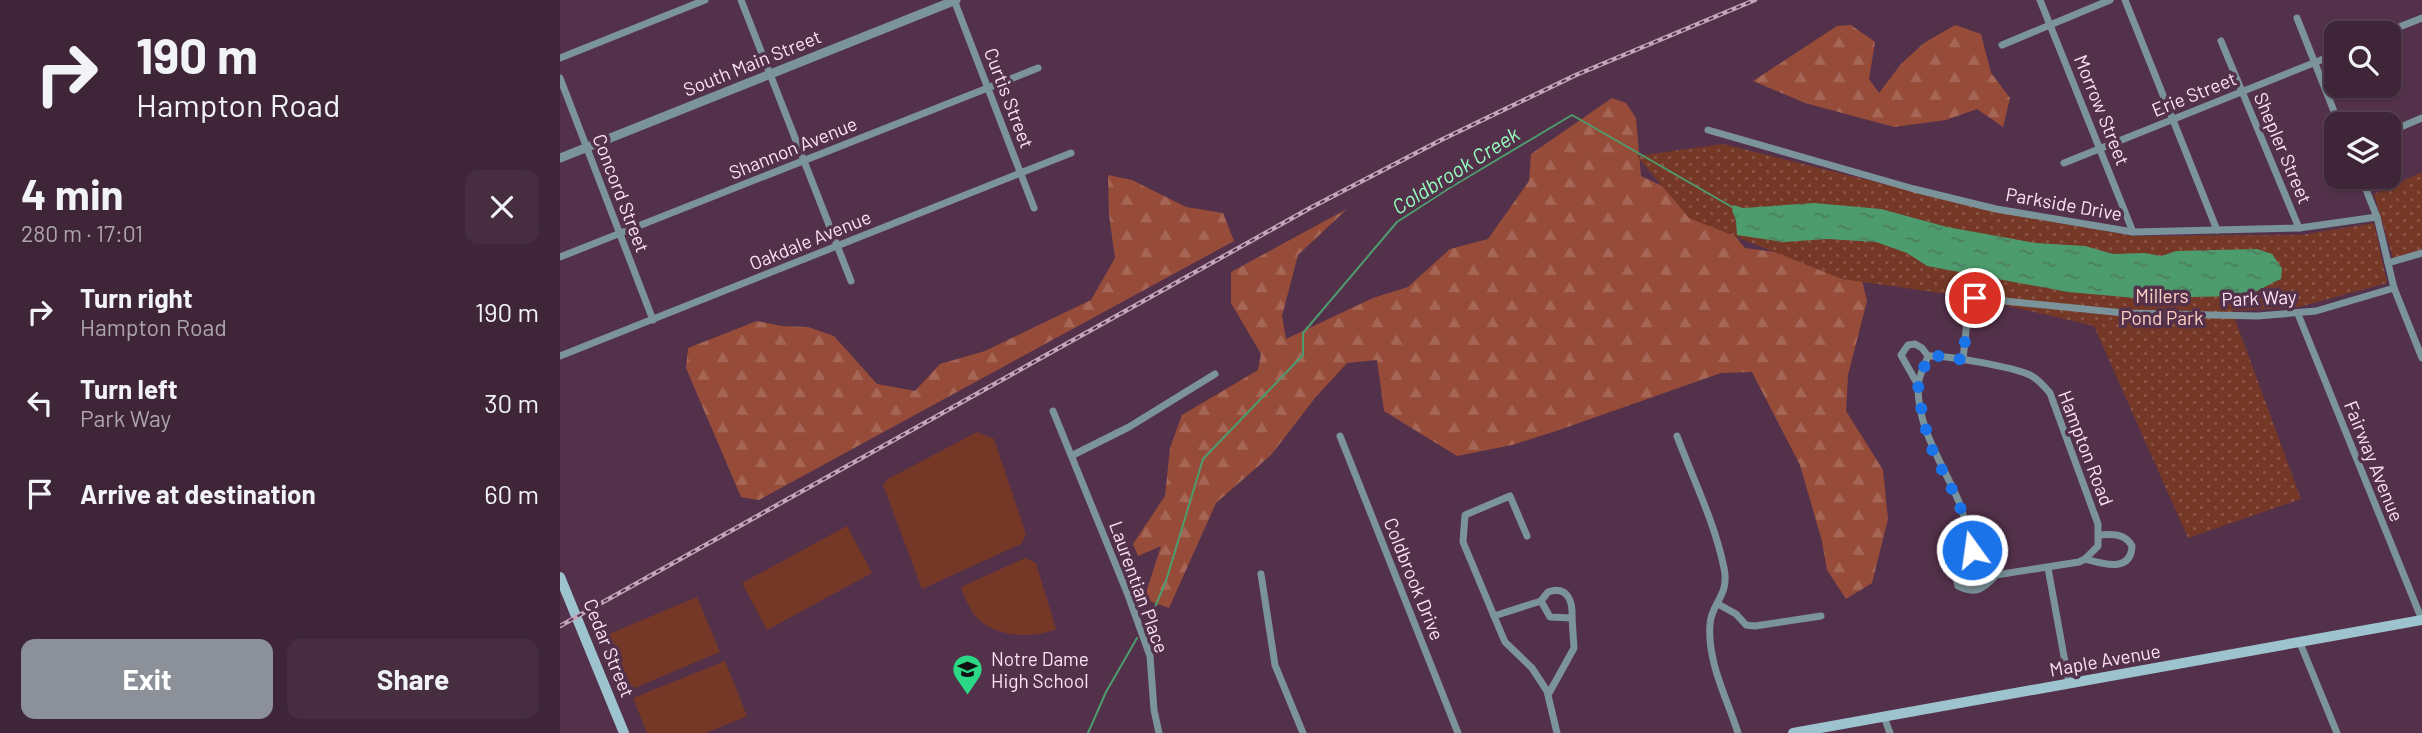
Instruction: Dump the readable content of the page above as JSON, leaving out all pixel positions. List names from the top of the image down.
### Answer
{
  "streets": {
    "main road": ["Cedar Street", "Maple Avenue"],
    "street": [
      "South Main Street",
      "Erie Street",
      "Curtis Street",
      "Morrow Street",
      "Shannon Avenue",
      "Shepler Street",
      "Concord Street",
      "Parkside Drive",
      "Oakdale Avenue",
      "Park Way",
      "Hampton Road",
      "Fairway Avenue",
      "Coldbrook Drive",
      "Laurentian Place"
    ]
  },
  "crossings": [
    ["South Main Street", "Curtis Street"],
    ["South Main Street", "Concord Street"],
    ["Erie Street", "Morrow Street"],
    ["Erie Street", "Shepler Street"],
    ["Curtis Street", "Shannon Avenue"],
    ["Curtis Street", "Oakdale Avenue"],
    ["Morrow Street", "Parkside Drive"],
    ["Shannon Avenue", "Concord Street"],
    ["Shepler Street", "Parkside Drive"],
    ["Concord Street", "Oakdale Avenue"],
    ["Park Way", "Hampton Road"],
    ["Park Way", "Fairway Avenue"],
    ["Fairway Avenue", "Maple Avenue"]
  ],
  "water": ["Coldbrook Creek"],
  "parks": ["Millers Pond Park"],
  "places": {
    "school or university": ["Notre Dame High School"]
  },
  "page": {
    "turn": ["190 m", "Hampton Road"],
    "heading": ["4 min", "280 m · 17:01"],
    "list": [
      {
        "name": "Turn right",
        "note": "Hampton Road",
        "value": "190 m"
      },
      {
        "name": "Turn left",
        "note": "Park Way",
        "value": "30 m"
      },
      {
        "name": "Arrive at destination",
        "value": "60 m"
      }
    ],
    "buttons": ["Exit", "Share"]
  }
}
